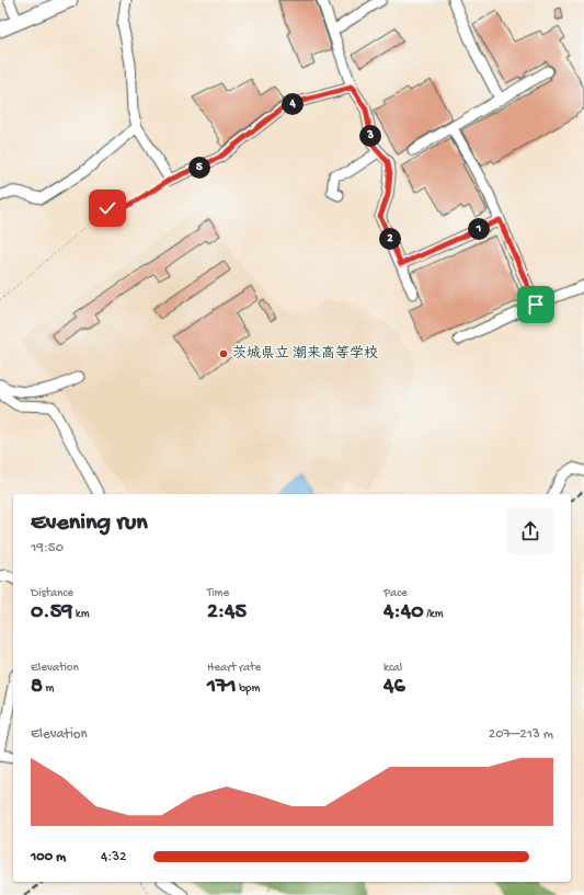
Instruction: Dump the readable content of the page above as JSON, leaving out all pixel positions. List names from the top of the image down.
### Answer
{
  "places": ["茨城県立 潮来高等学校"],
  "page": {
    "pins": [
      "4",
      "3",
      "5",
      "1",
      "2"
    ],
    "heading": ["Evening run", "19:50"],
    "stats": [
      ["Distance", "0.59 km"],
      ["Time", "2:45"],
      ["Pace", "4:40 /km"],
      ["Elevation", "8 m"],
      ["Heart rate", "171 bpm"],
      ["kcal", "46"]
    ],
    "chart": ["Elevation", "207–213 m"],
    "list": [
      {
        "name": "100 m",
        "note": "4:32"
      }
    ]
  }
}
